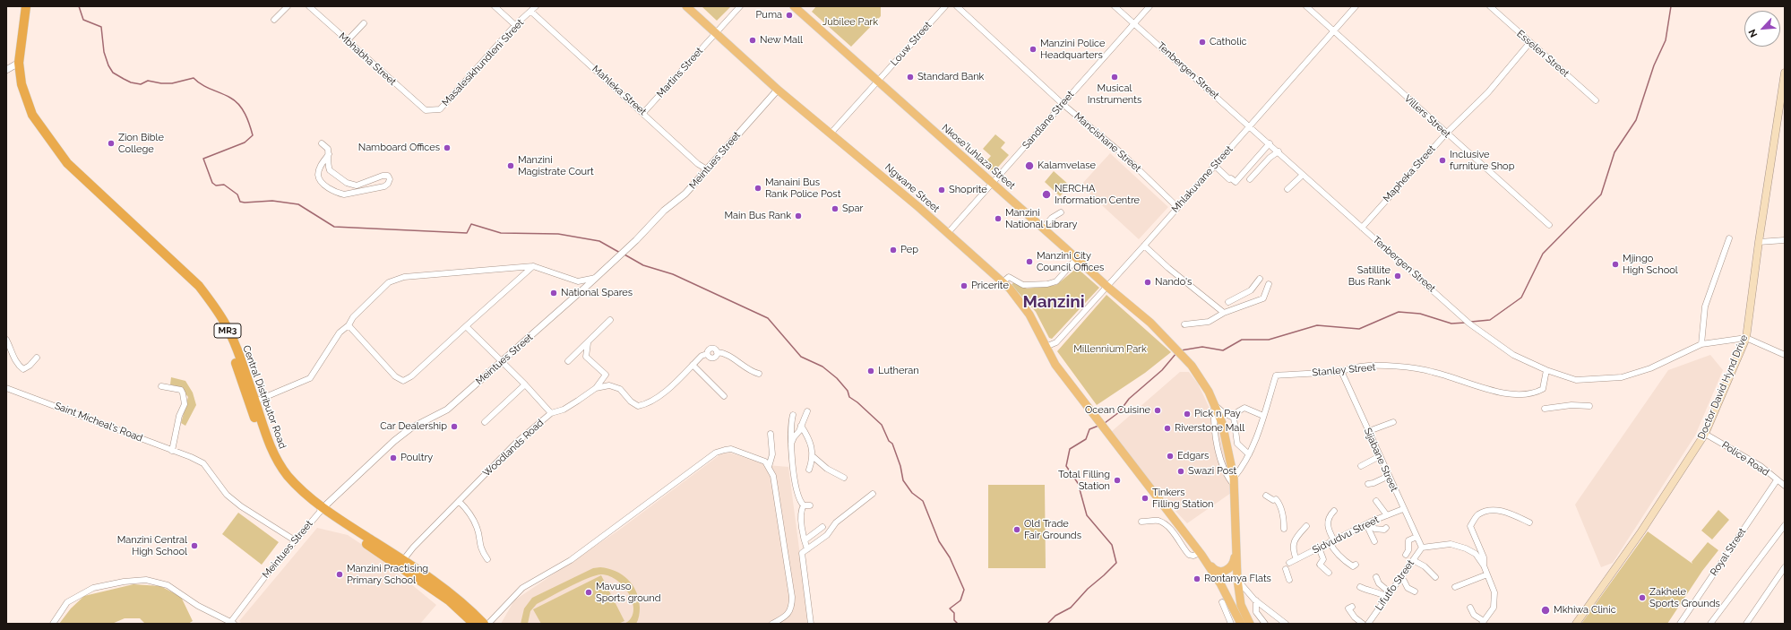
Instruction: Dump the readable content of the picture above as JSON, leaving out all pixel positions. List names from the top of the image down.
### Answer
{
  "streets": {
    "highway": ["MR3", "Central Distributor Road"],
    "main road": ["Nkose'luhlaza Street", "Ngwane Street", "Doctor David Hynd Drive"],
    "street": [
      "Louw Street",
      "Esselen Street",
      "Mbhabha Street",
      "Masalesikhundleni Street",
      "Tenbergen Street",
      "Martins Street",
      "Mahleka Street",
      "Villers Street",
      "Sandlane Street",
      "Mancishane Street",
      "Meintues Street",
      "Mapheka Street",
      "Mhlakuvane Street",
      "Stanley Street",
      "Saint Micheal's Road",
      "Woodlands Road",
      "Police Road",
      "Sijabane Street",
      "Sidvudvu Street",
      "Royal Street",
      "Lifutfo Street"
    ]
  },
  "crossings": [
    ["Louw Street", "Nkose'luhlaza Street"],
    ["Louw Street", "Ngwane Street"],
    ["Esselen Street", "Mapheka Street"],
    ["Mbhabha Street", "Masalesikhundleni Street"],
    ["Masalesikhundleni Street", "Mahleka Street"],
    ["Tenbergen Street", "Sandlane Street"],
    ["Tenbergen Street", "Mapheka Street"],
    ["Tenbergen Street", "Mhlakuvane Street"],
    ["Tenbergen Street", "Stanley Street"],
    ["Tenbergen Street", "Doctor David Hynd Drive"],
    ["Martins Street", "Mahleka Street"],
    ["Martins Street", "Ngwane Street"],
    ["Mahleka Street", "Meintues Street"],
    ["Villers Street", "Mapheka Street"],
    ["Villers Street", "Mhlakuvane Street"],
    ["Sandlane Street", "Mancishane Street"],
    ["Sandlane Street", "Nkose'luhlaza Street"],
    ["Sandlane Street", "Ngwane Street"],
    ["Mancishane Street", "Mhlakuvane Street"],
    ["Nkose'luhlaza Street", "Mhlakuvane Street"],
    ["Nkose'luhlaza Street", "Stanley Street"],
    ["Meintues Street", "Ngwane Street"],
    ["Meintues Street", "Central Distributor Road"],
    ["Meintues Street", "Saint Micheal's Road"],
    ["Mhlakuvane Street", "Ngwane Street"],
    ["Stanley Street", "Sijabane Street"],
    ["Doctor David Hynd Drive", "Police Road"],
    ["Central Distributor Road", "Woodlands Road"],
    ["Police Road", "Royal Street"],
    ["Sijabane Street", "Sidvudvu Street"],
    ["Sijabane Street", "Lifutfo Street"]
  ],
  "districts": ["Manzini"],
  "parks": ["Jubilee Park", "Millennium Park"],
  "places": [
    "Puma",
    "New Mall",
    "Catholic",
    "Manzini Police Headquarters",
    "Standard Bank",
    "Musical Instruments",
    "Zion Bible College",
    "Namboard Offices",
    "Inclusive furniture Shop",
    "Manzini Magistrate Court",
    "Kalamvelase",
    "Manaini Bus Rank Police Post",
    "Shoprite",
    "NERCHA Information Centre",
    "Spar",
    "Main Bus Rank",
    "Manzini National Library",
    "Pep",
    "Manzini City Council Offices",
    "Mjingo High School",
    "Satillite Bus Rank",
    "Nando's",
    "Pricerite",
    "National Spares",
    "Lutheran",
    "Ocean Cuisine",
    "Pick n Pay",
    "Car Dealership",
    "Riverstone Mall",
    "Edgars",
    "Poultry",
    "Swazi Post",
    "Total Filling Station",
    "Tinkers Filling Station",
    "Old Trade Fair Grounds",
    "Manzini Central High School",
    "Manzini Practising Primary School",
    "Rontanya Flats",
    "Mavuso Sports ground",
    "Zakhele Sports Grounds",
    "Mkhiwa Clinic"
  ],
  "north": "bottom left"
}
